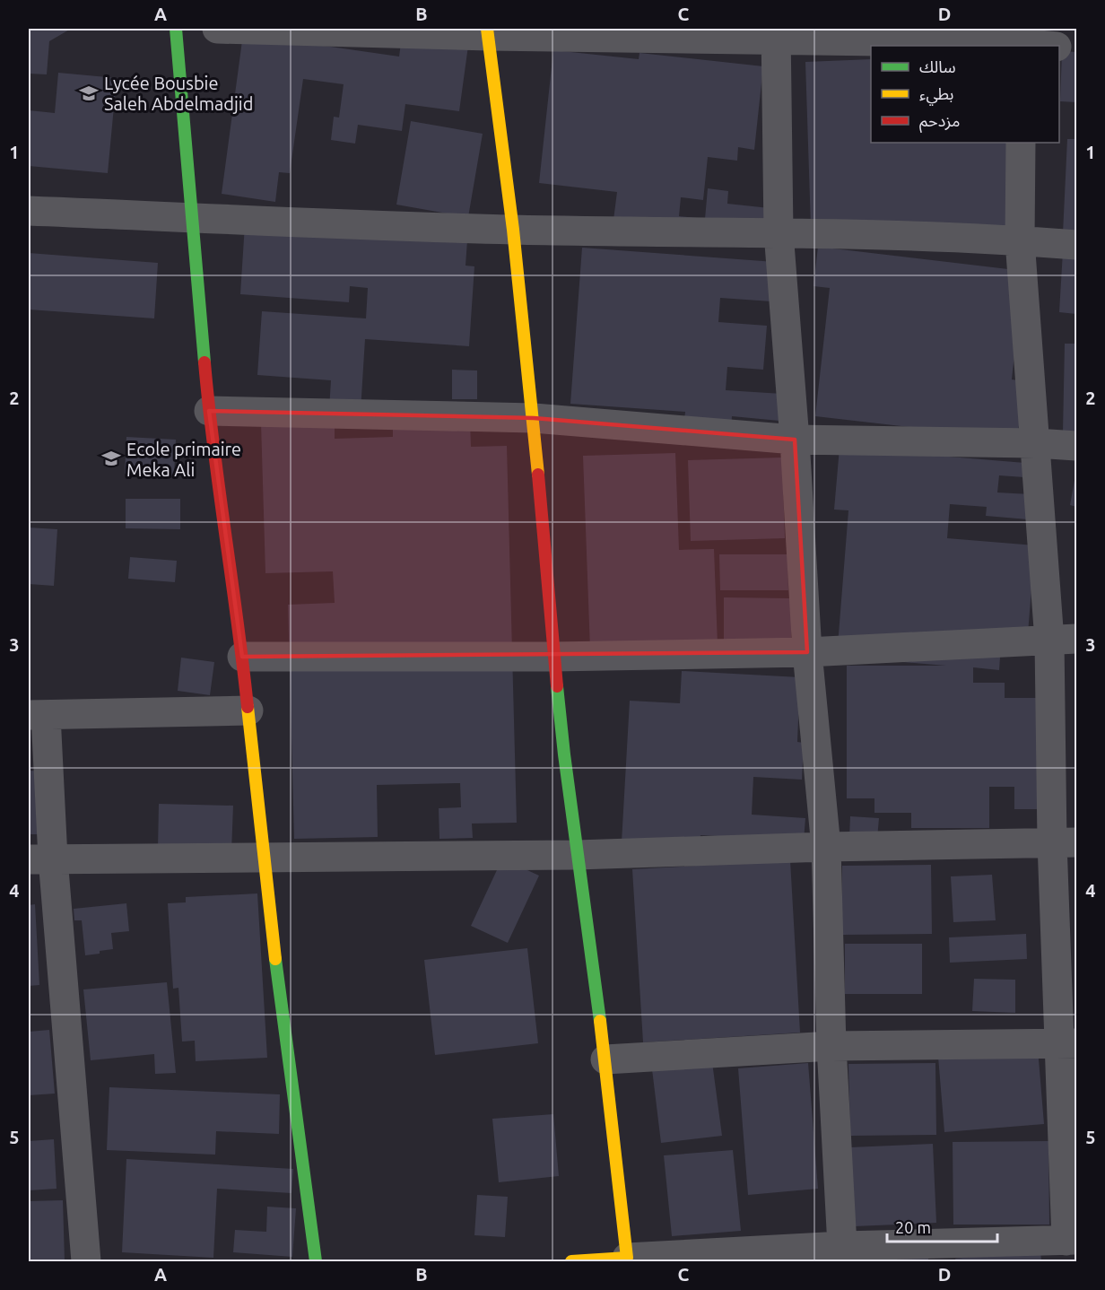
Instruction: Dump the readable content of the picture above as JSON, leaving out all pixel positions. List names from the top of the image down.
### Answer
{
  "places": {
    "school or university": ["Lycée Bousbie Saleh Abdelmadjid", "Ecole primaire Meka Ali"]
  },
  "legend": ["سالك", "بطيء", "مزدحم"],
  "scale_bar": "20 m",
  "grid": {
    "columns": [
      "A",
      "B",
      "C",
      "D"
    ],
    "rows": [
      "1",
      "2",
      "3",
      "4",
      "5"
    ]
  }
}
